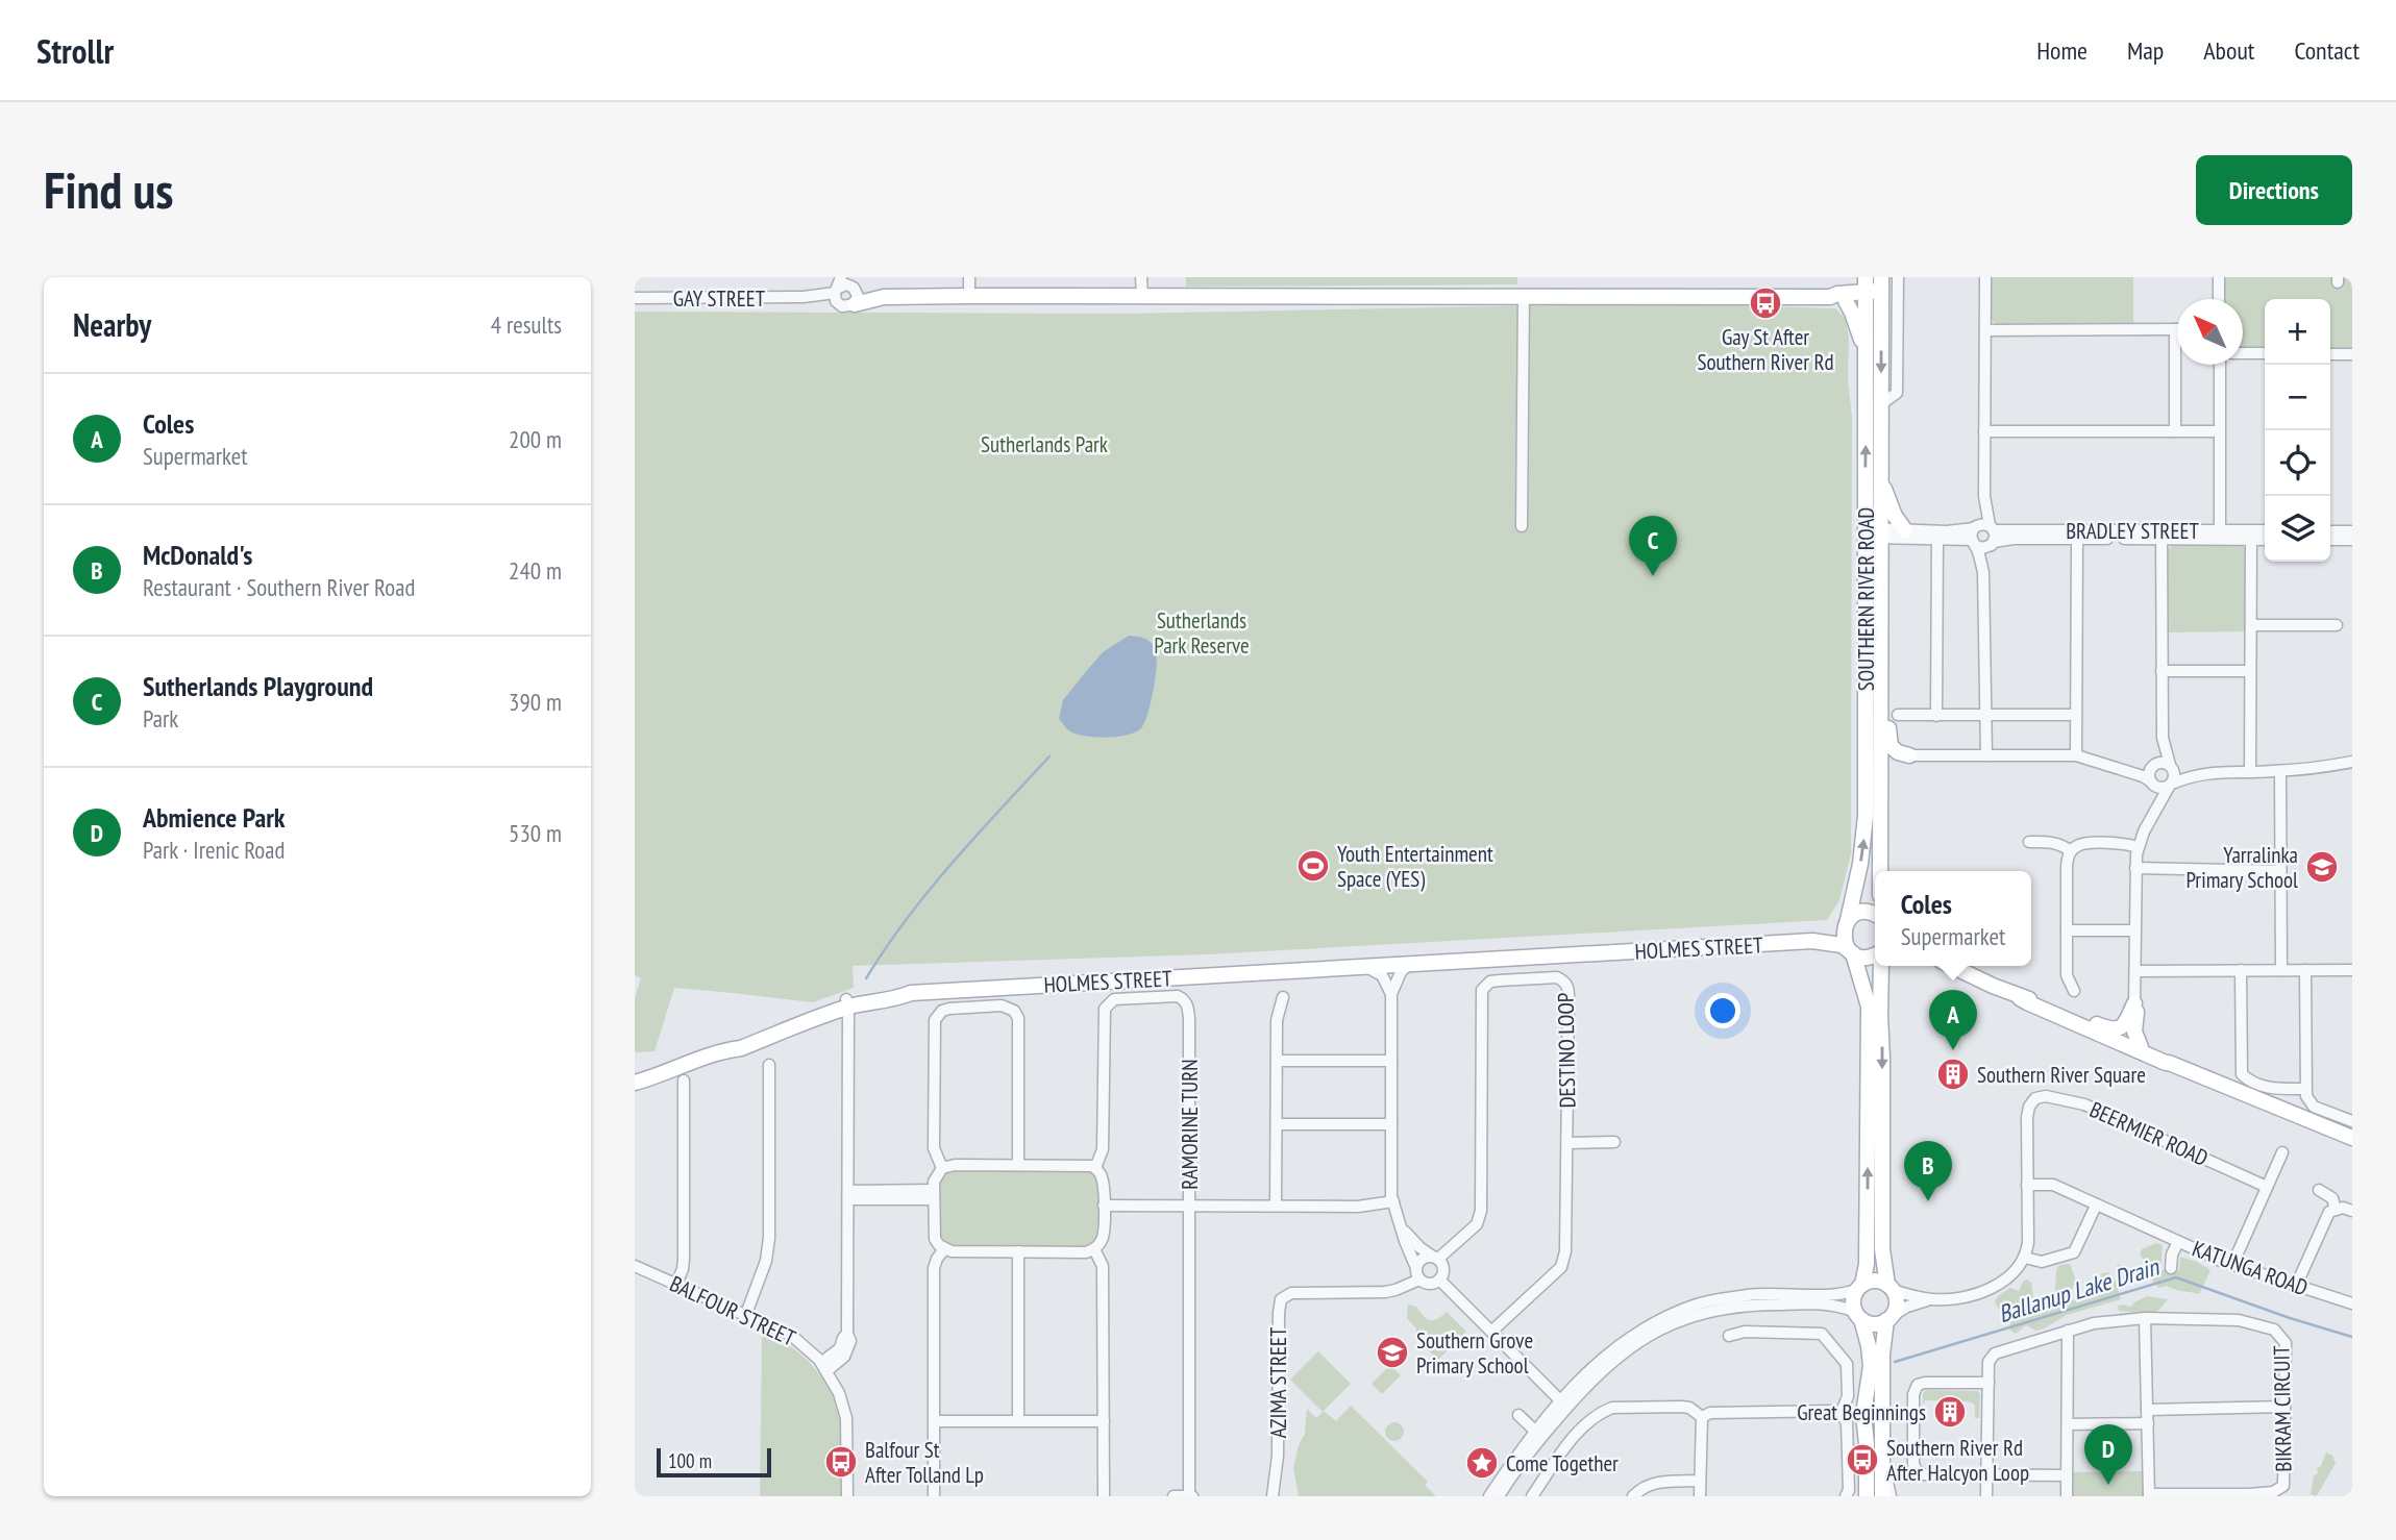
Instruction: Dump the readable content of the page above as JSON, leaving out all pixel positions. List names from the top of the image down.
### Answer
{
  "streets": {
    "main road": ["GAY STREET", "SOUTHERN RIVER ROAD", "HOLMES STREET"],
    "street": [
      "BRADLEY STREET",
      "DESTINO LOOP",
      "RAMORINE TURN",
      "BEERMIER ROAD",
      "KATUNGA ROAD",
      "BALFOUR STREET",
      "AZIMA STREET",
      "BIKRAM CIRCUIT"
    ]
  },
  "crossings": [
    ["GAY STREET", "SOUTHERN RIVER ROAD"],
    ["BRADLEY STREET", "SOUTHERN RIVER ROAD"],
    ["SOUTHERN RIVER ROAD", "HOLMES STREET"],
    ["DESTINO LOOP", "AZIMA STREET"],
    ["BEERMIER ROAD", "KATUNGA ROAD"]
  ],
  "water": ["Ballanup Lake Drain"],
  "parks": ["Sutherlands Park", "Sutherlands Park Reserve"],
  "places": {
    "bus stop": ["Gay St After Southern River Rd", "Southern River Rd After Halcyon Loop", "Balfour St After Tolland Lp"],
    "sports": ["Youth Entertainment Space (YES)"],
    "school or university": ["Yarralinka Primary School", "Southern Grove Primary School"],
    "building": ["Southern River Square", "Great Beginnings"],
    "place": ["Come Together"]
  },
  "scale_bar": "100 m",
  "north": "top left",
  "page": {
    "header": "Strollr",
    "nav": [
      "Home",
      "Map",
      "About",
      "Contact"
    ],
    "buttons": "Directions",
    "title": "Find us",
    "heading": ["Nearby", "4 results"],
    "map_buttons": ["+", "−"],
    "list": [
      {
        "mark": "A",
        "name": "Coles",
        "note": "Supermarket",
        "value": "200 m"
      },
      {
        "mark": "B",
        "name": "McDonald's",
        "note": "Restaurant · Southern River Road",
        "value": "240 m"
      },
      {
        "mark": "C",
        "name": "Sutherlands Playground",
        "note": "Park",
        "value": "390 m"
      },
      {
        "mark": "D",
        "name": "Abmience Park",
        "note": "Park · Irenic Road",
        "value": "530 m"
      }
    ],
    "pins": [
      "C",
      "A",
      "B",
      "D"
    ],
    "popup": ["Coles", "Supermarket"],
    "scale": "100 m"
  }
}
